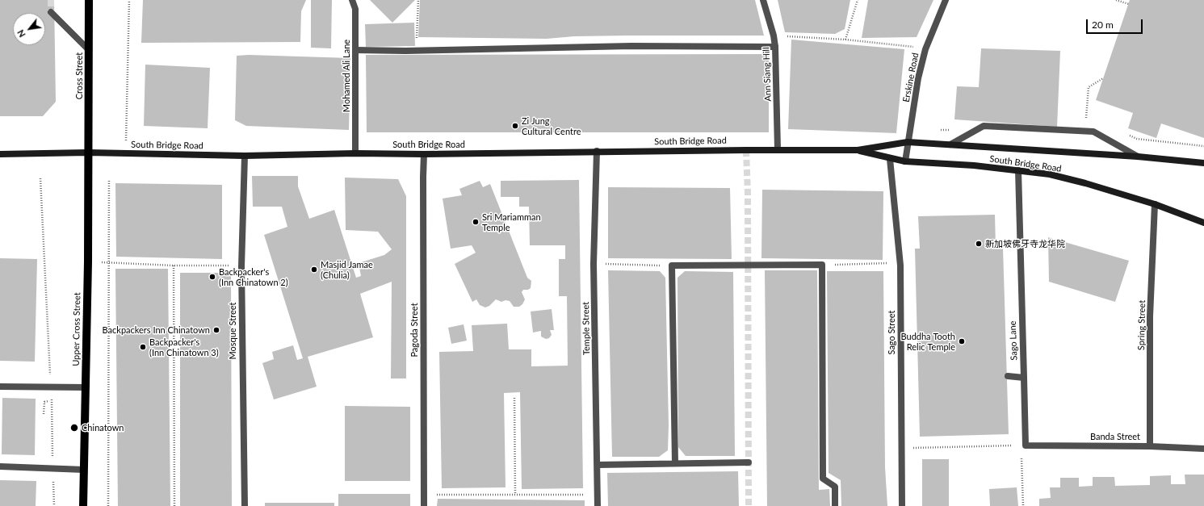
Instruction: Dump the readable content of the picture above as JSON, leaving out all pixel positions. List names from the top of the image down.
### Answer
{
  "streets": {
    "main road": ["Cross Street", "South Bridge Road", "Upper Cross Street"],
    "street": [
      "Ann Siang Hill",
      "Mohamed Ali Lane",
      "Erskine Road",
      "Spring Street",
      "Temple Street",
      "Pagoda Street",
      "Mosque Street",
      "Sago Street",
      "Sago Lane",
      "Banda Street"
    ]
  },
  "crossings": [
    ["Ann Siang Hill", "South Bridge Road"],
    ["Cross Street", "South Bridge Road"],
    ["Cross Street", "Upper Cross Street"],
    ["Mohamed Ali Lane", "South Bridge Road"],
    ["Erskine Road", "South Bridge Road"],
    ["South Bridge Road", "Spring Street"],
    ["South Bridge Road", "Temple Street"],
    ["South Bridge Road", "Upper Cross Street"],
    ["South Bridge Road", "Pagoda Street"],
    ["South Bridge Road", "Mosque Street"],
    ["South Bridge Road", "Sago Street"],
    ["South Bridge Road", "Sago Lane"],
    ["Spring Street", "Banda Street"],
    ["Sago Lane", "Banda Street"]
  ],
  "places": [
    "Zi Jung Cultural Centre",
    "Sri Mariamman Temple",
    "新加坡佛牙寺龙华院",
    "Masjid Jamae (Chulia)",
    "Backpacker's (Inn Chinatown 2)",
    "Backpackers Inn Chinatown",
    "Buddha Tooth Relic Temple",
    "Backpacker's (Inn Chinatown 3)",
    "Chinatown"
  ],
  "scale_bar": "20 m",
  "north": "bottom left"
}
